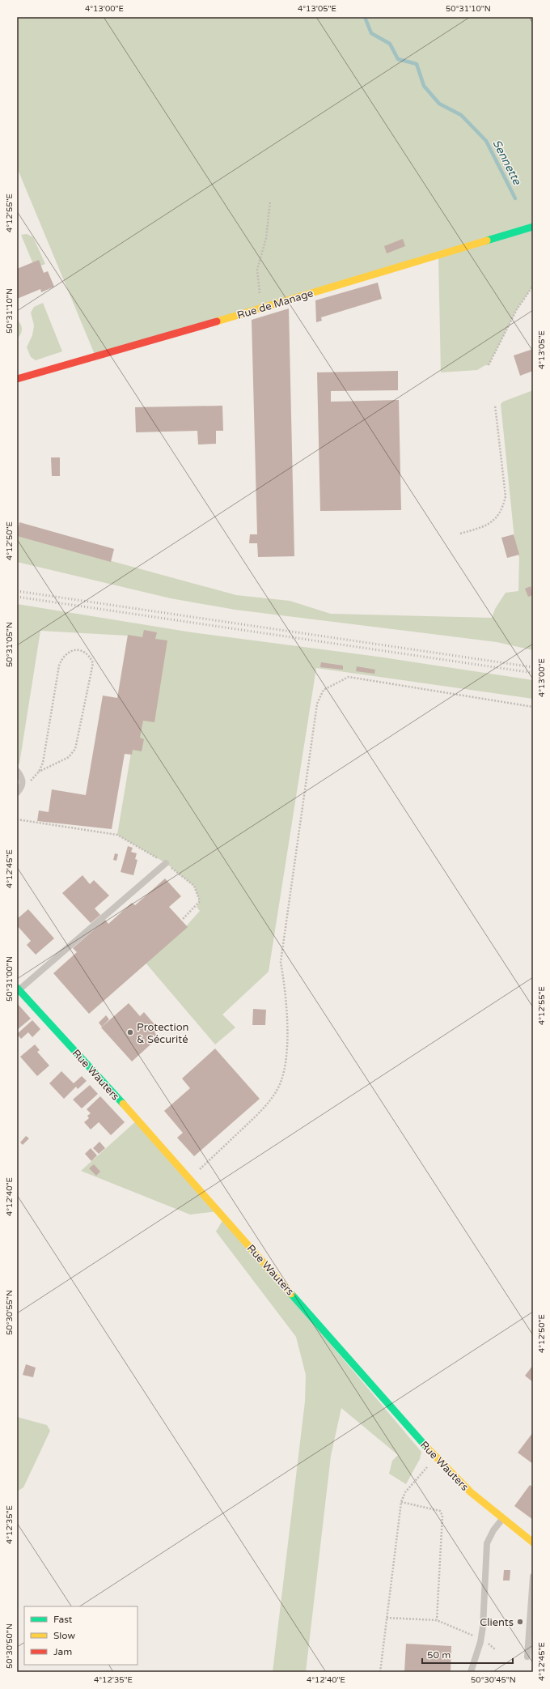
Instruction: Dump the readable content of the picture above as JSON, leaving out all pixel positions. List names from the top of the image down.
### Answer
{
  "streets": {
    "street": ["Rue de Manage", "Rue Wauters"]
  },
  "water": ["Sennette"],
  "places": ["Protection & Sécurité", "Clients"],
  "legend": ["Fast", "Slow", "Jam"],
  "scale_bar": "50 m",
  "coordinates": [
    "4°13'00\"E",
    "4°13'05\"E",
    "50°31'10\"N",
    "4°12'55\"E",
    "4°12'50\"E",
    "50°31'05\"N",
    "4°12'45\"E",
    "50°31'00\"N",
    "4°12'40\"E",
    "50°30'55\"N",
    "4°12'35\"E",
    "50°30'50\"N",
    "50°30'45\"N"
  ]
}
